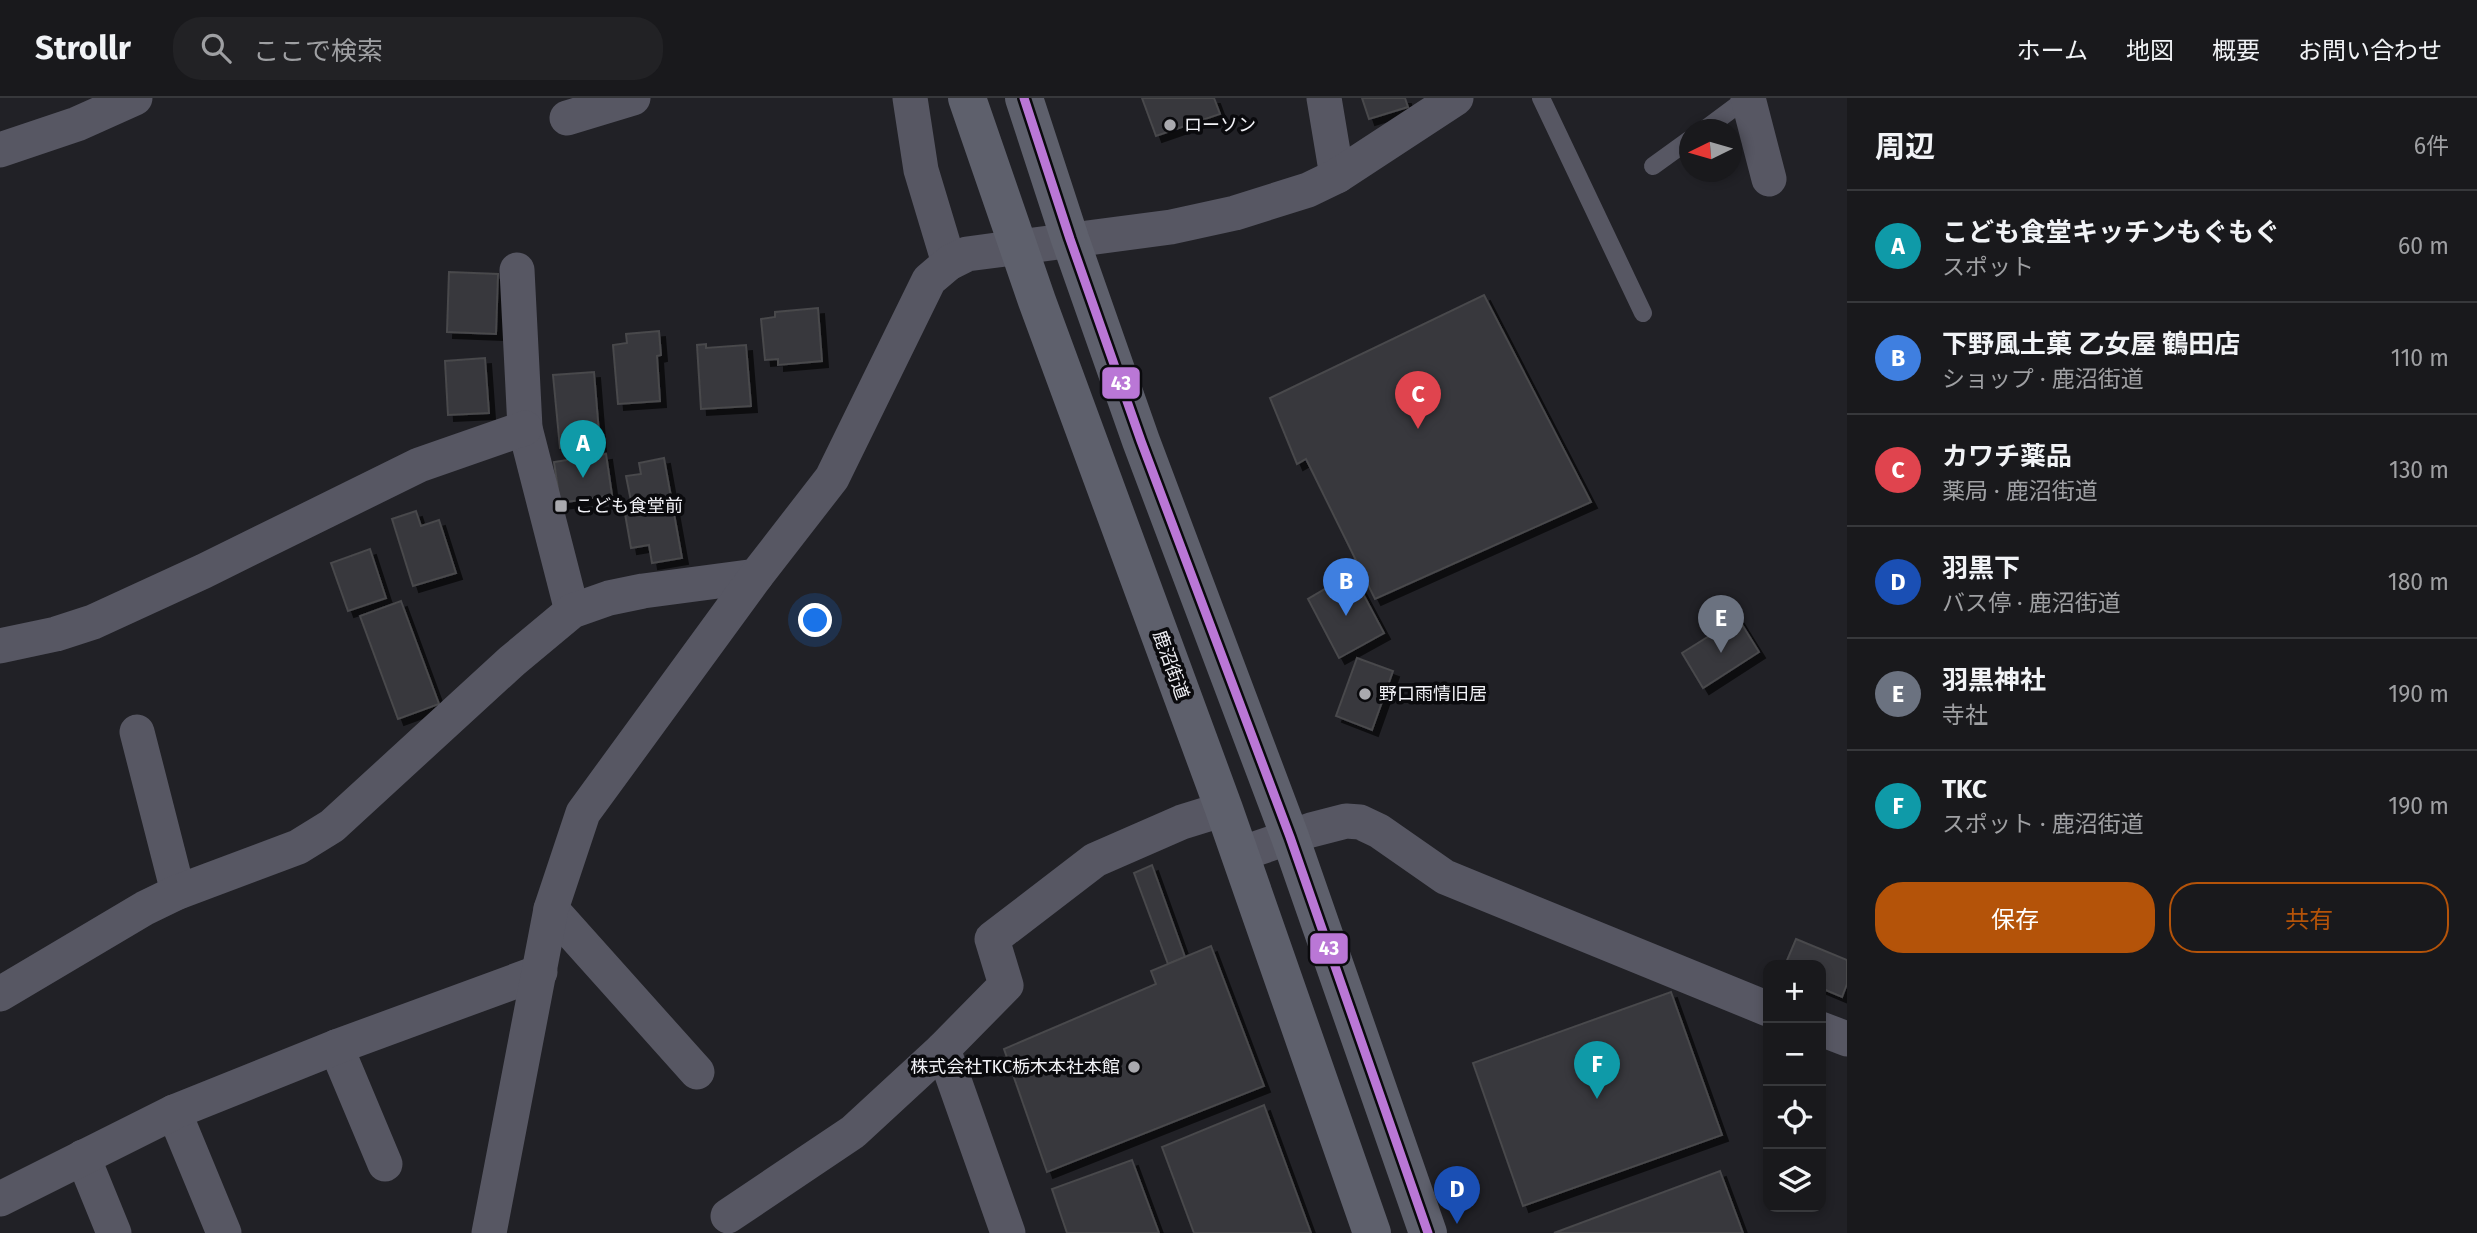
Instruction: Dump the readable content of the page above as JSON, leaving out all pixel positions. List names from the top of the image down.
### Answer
{
  "streets": {
    "main road": ["鹿沼街道"]
  },
  "places": {
    "other": ["ローソン", "野口雨情旧居", "株式会社TKC栃木本社本館"],
    "transit": ["こども食堂前"]
  },
  "lines": ["transit line 43"],
  "north": "left",
  "page": {
    "header": "Strollr",
    "search": "ここで検索",
    "nav": [
      "ホーム",
      "地図",
      "概要",
      "お問い合わせ"
    ],
    "heading": ["周辺", "6件"],
    "list": [
      {
        "mark": "A",
        "name": "こども食堂キッチンもぐもぐ",
        "note": "スポット",
        "value": "60 m"
      },
      {
        "mark": "B",
        "name": "下野風土菓 乙女屋 鶴田店",
        "note": "ショップ · 鹿沼街道",
        "value": "110 m"
      },
      {
        "mark": "C",
        "name": "カワチ薬品",
        "note": "薬局 · 鹿沼街道",
        "value": "130 m"
      },
      {
        "mark": "D",
        "name": "羽黒下",
        "note": "バス停 · 鹿沼街道",
        "value": "180 m"
      },
      {
        "mark": "E",
        "name": "羽黒神社",
        "note": "寺社",
        "value": "190 m"
      },
      {
        "mark": "F",
        "name": "TKC",
        "note": "スポット · 鹿沼街道",
        "value": "190 m"
      }
    ],
    "pins": [
      "C",
      "A",
      "B",
      "E",
      "F",
      "D"
    ],
    "buttons": ["保存", "共有"],
    "map_buttons": ["+", "−"]
  }
}
